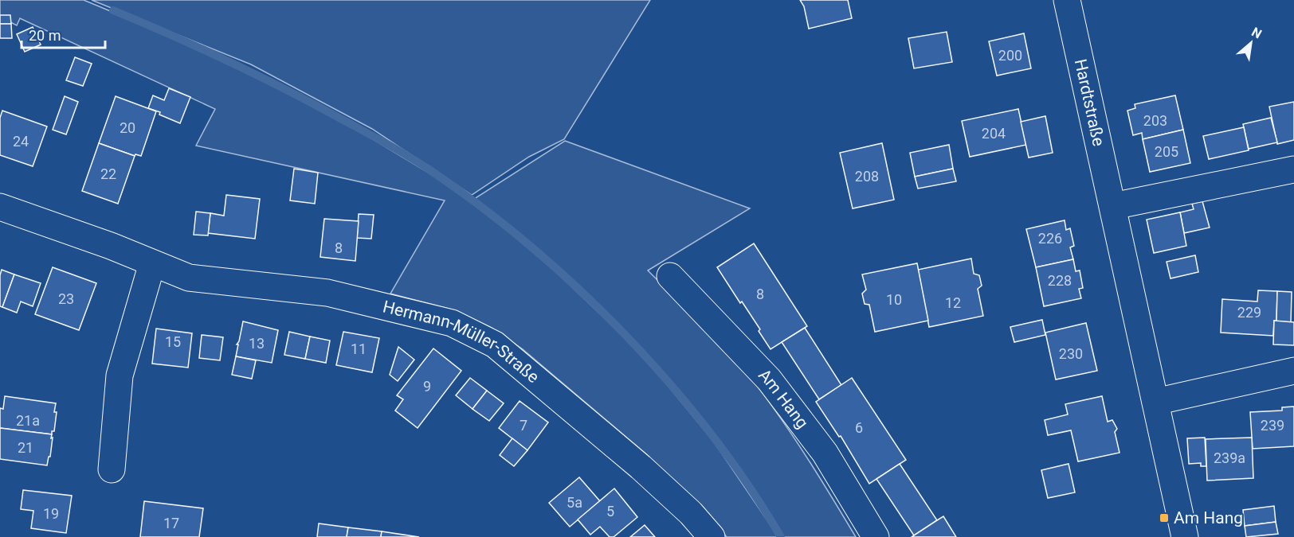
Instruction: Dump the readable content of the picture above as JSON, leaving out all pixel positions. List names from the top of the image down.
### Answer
{
  "streets": {
    "street": ["Hardtstraße", "Hermann-Müller-Straße", "Am Hang"]
  },
  "places": {
    "transit": ["Am Hang"]
  },
  "house_numbers": [
    "200",
    "203",
    "20",
    "204",
    "24",
    "205",
    "22",
    "208",
    "226",
    "8",
    "228",
    "8",
    "23",
    "10",
    "12",
    "229",
    "15",
    "13",
    "11",
    "230",
    "9",
    "21a",
    "7",
    "239",
    "6",
    "21",
    "239a",
    "5a",
    "5",
    "19",
    "17"
  ],
  "scale_bar": "20 m",
  "north": "top right"
}
